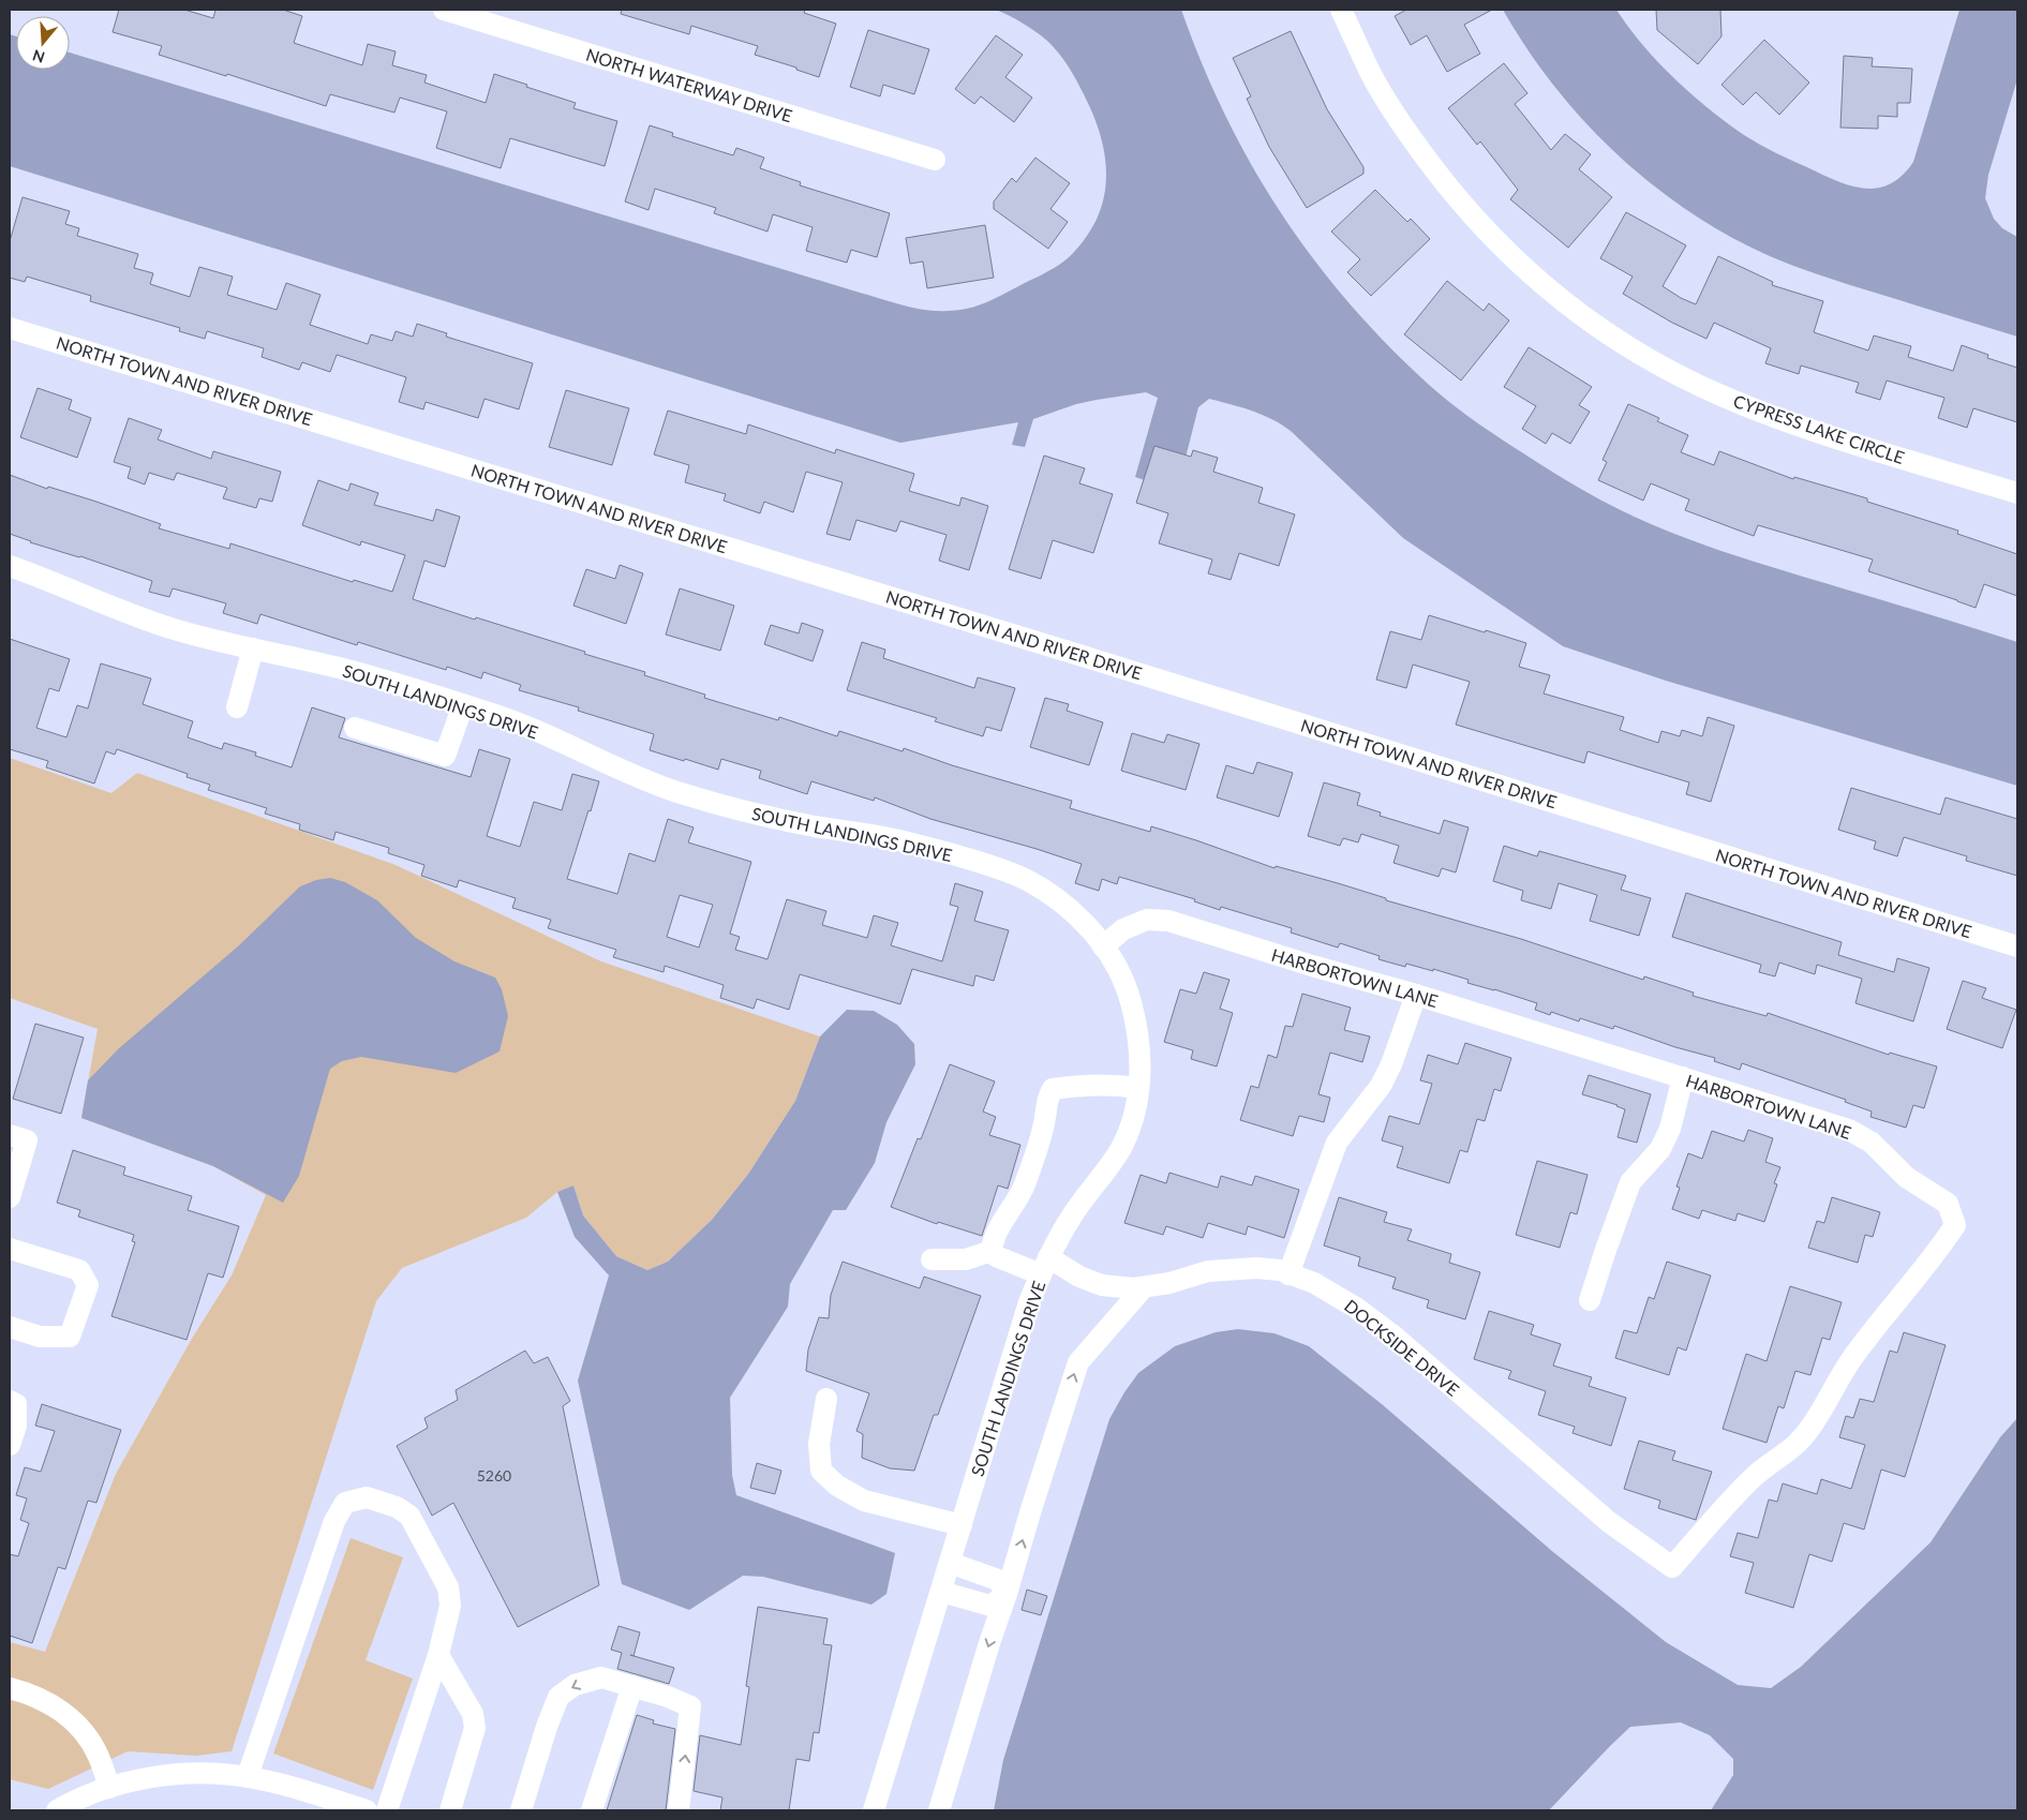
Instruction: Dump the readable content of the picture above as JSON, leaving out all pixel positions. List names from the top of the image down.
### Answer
{
  "streets": {
    "street": [
      "NORTH WATERWAY DRIVE",
      "NORTH TOWN AND RIVER DRIVE",
      "CYPRESS LAKE CIRCLE",
      "SOUTH LANDINGS DRIVE",
      "HARBORTOWN LANE",
      "DOCKSIDE DRIVE"
    ]
  },
  "crossings": [
    ["SOUTH LANDINGS DRIVE", "HARBORTOWN LANE"],
    ["SOUTH LANDINGS DRIVE", "DOCKSIDE DRIVE"],
    ["HARBORTOWN LANE", "DOCKSIDE DRIVE"]
  ],
  "house_numbers": ["5260"],
  "north": "bottom"
}
